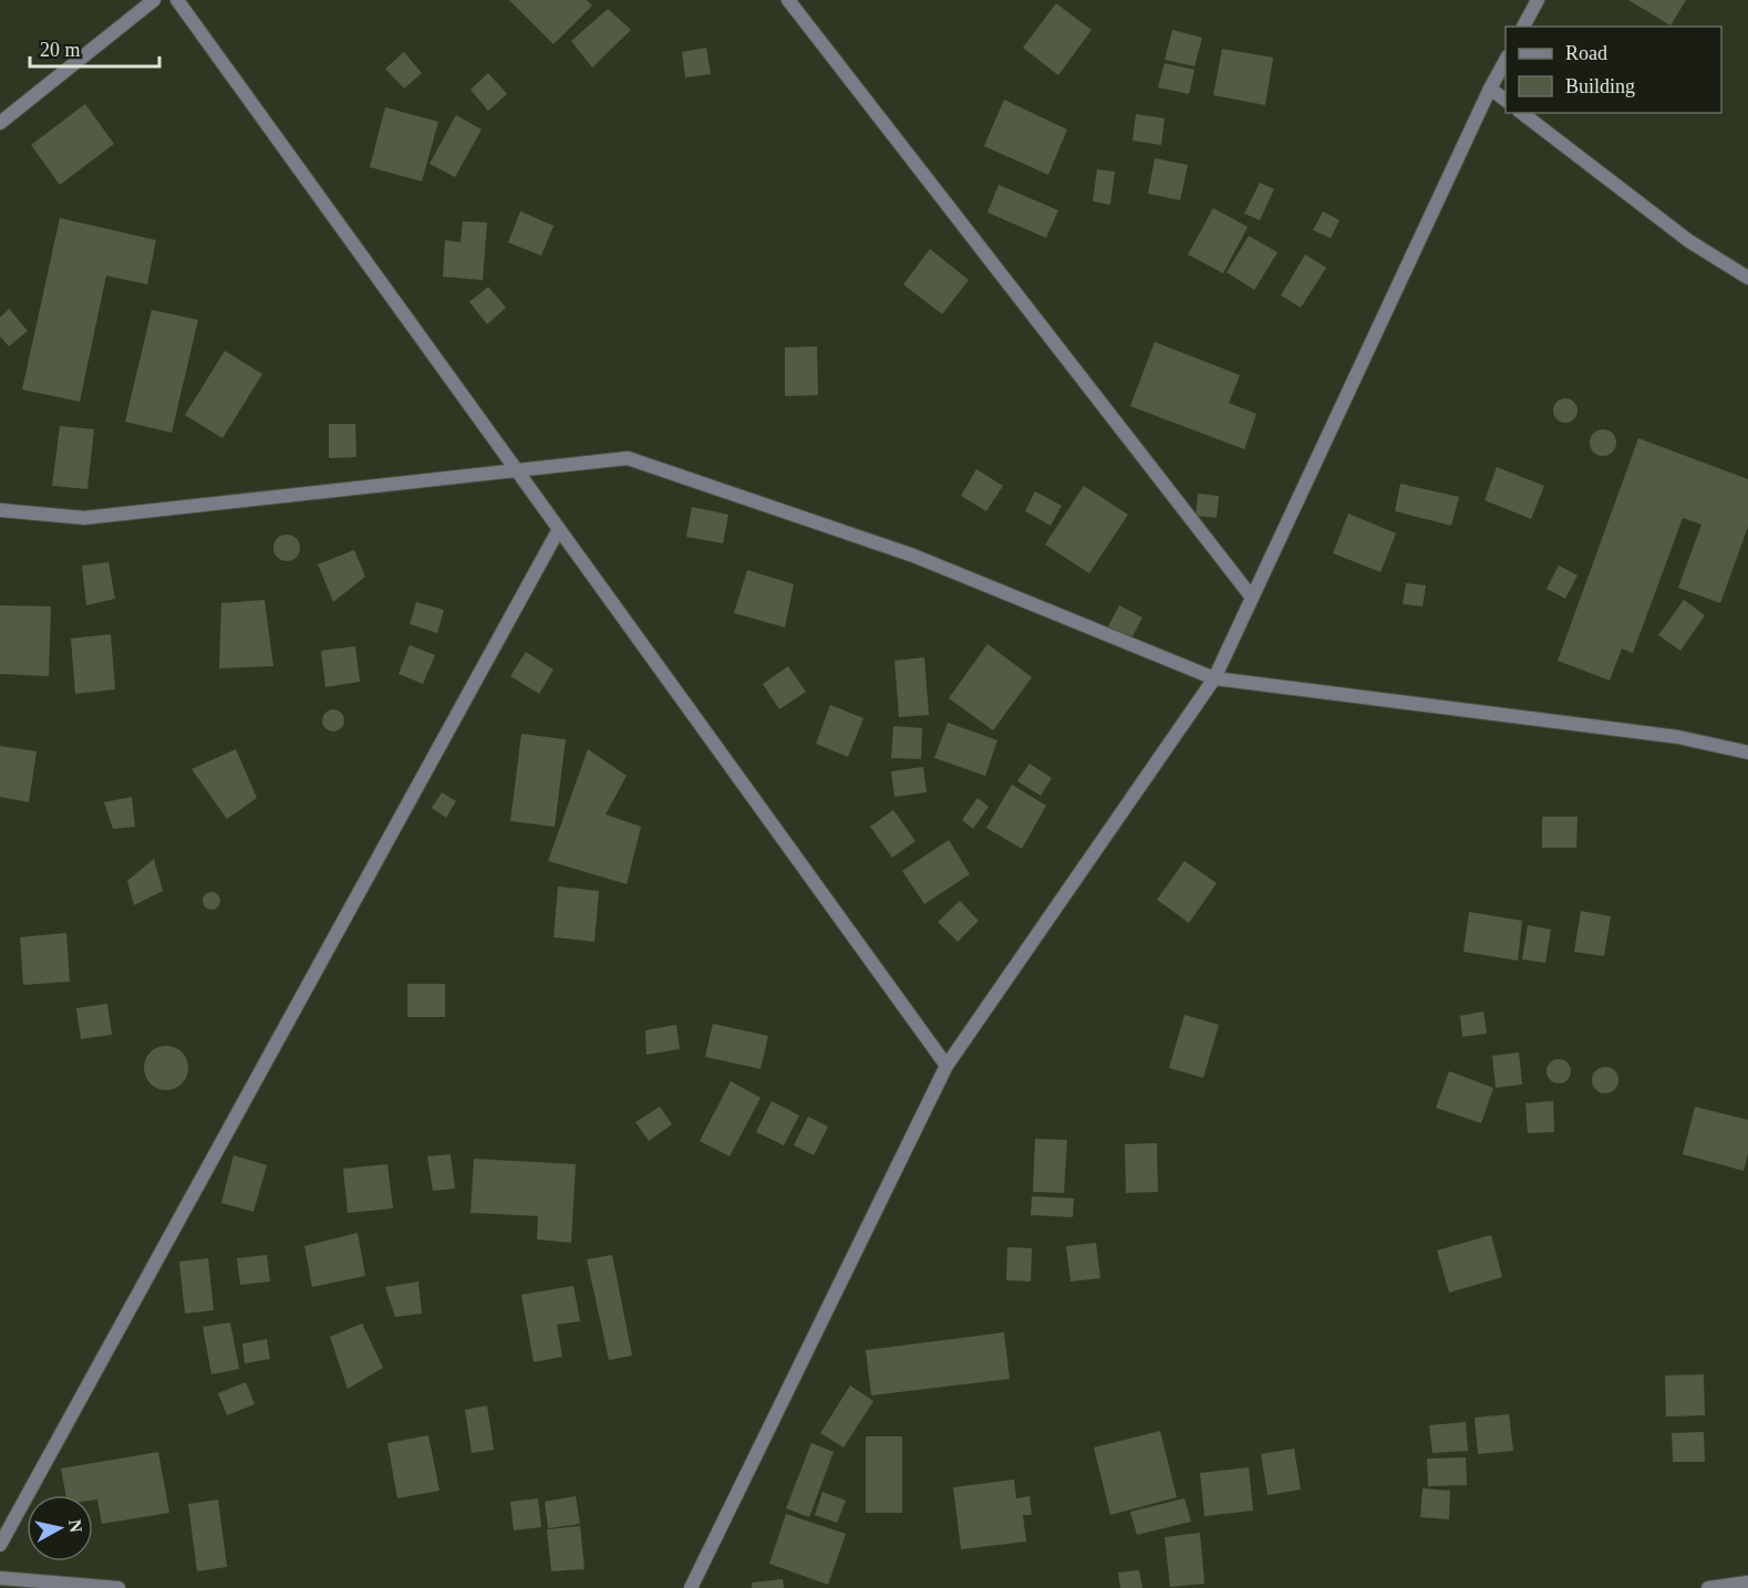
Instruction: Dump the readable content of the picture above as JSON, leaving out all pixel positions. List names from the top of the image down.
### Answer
{
  "legend": ["Road", "Building"],
  "scale_bar": "20 m",
  "north": "right"
}
